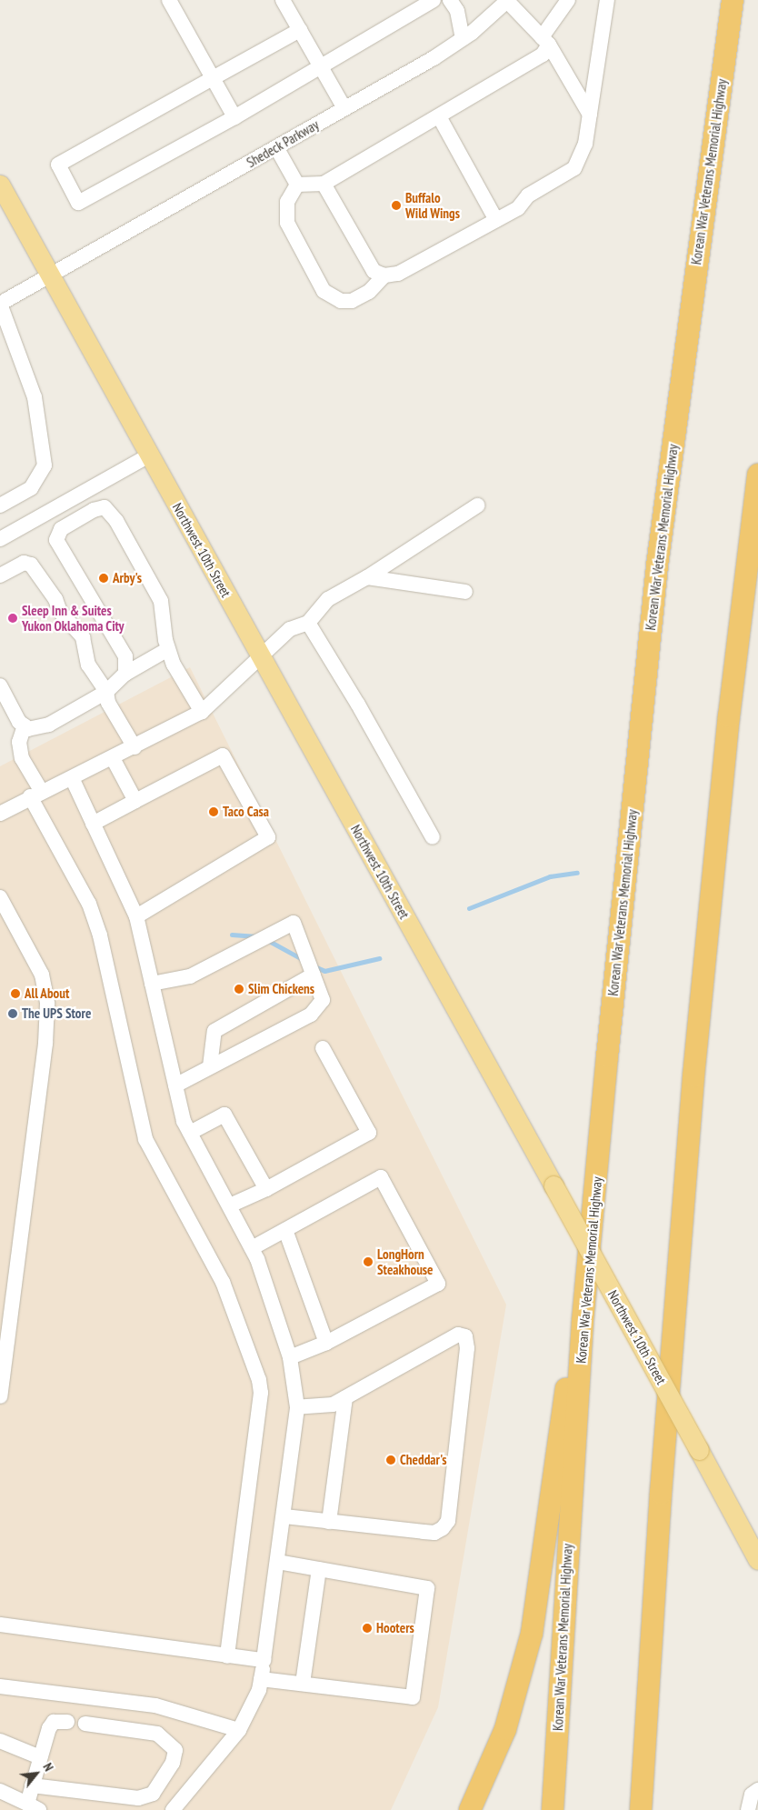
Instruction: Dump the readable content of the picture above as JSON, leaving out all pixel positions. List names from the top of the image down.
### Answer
{
  "streets": {
    "highway": ["Korean War Veterans Memorial Highway"],
    "main road": ["Northwest 10th Street"],
    "street": ["Shedeck Parkway"]
  },
  "crossings": [
    ["Shedeck Parkway", "Northwest 10th Street"]
  ],
  "places": [
    "Buffalo Wild Wings",
    "Arby's",
    "Sleep Inn & Suites Yukon Oklahoma City",
    "Taco Casa",
    "Slim Chickens",
    "All About",
    "The UPS Store",
    "LongHorn Steakhouse",
    "Cheddar's",
    "Hooters"
  ],
  "north": "top right"
}
